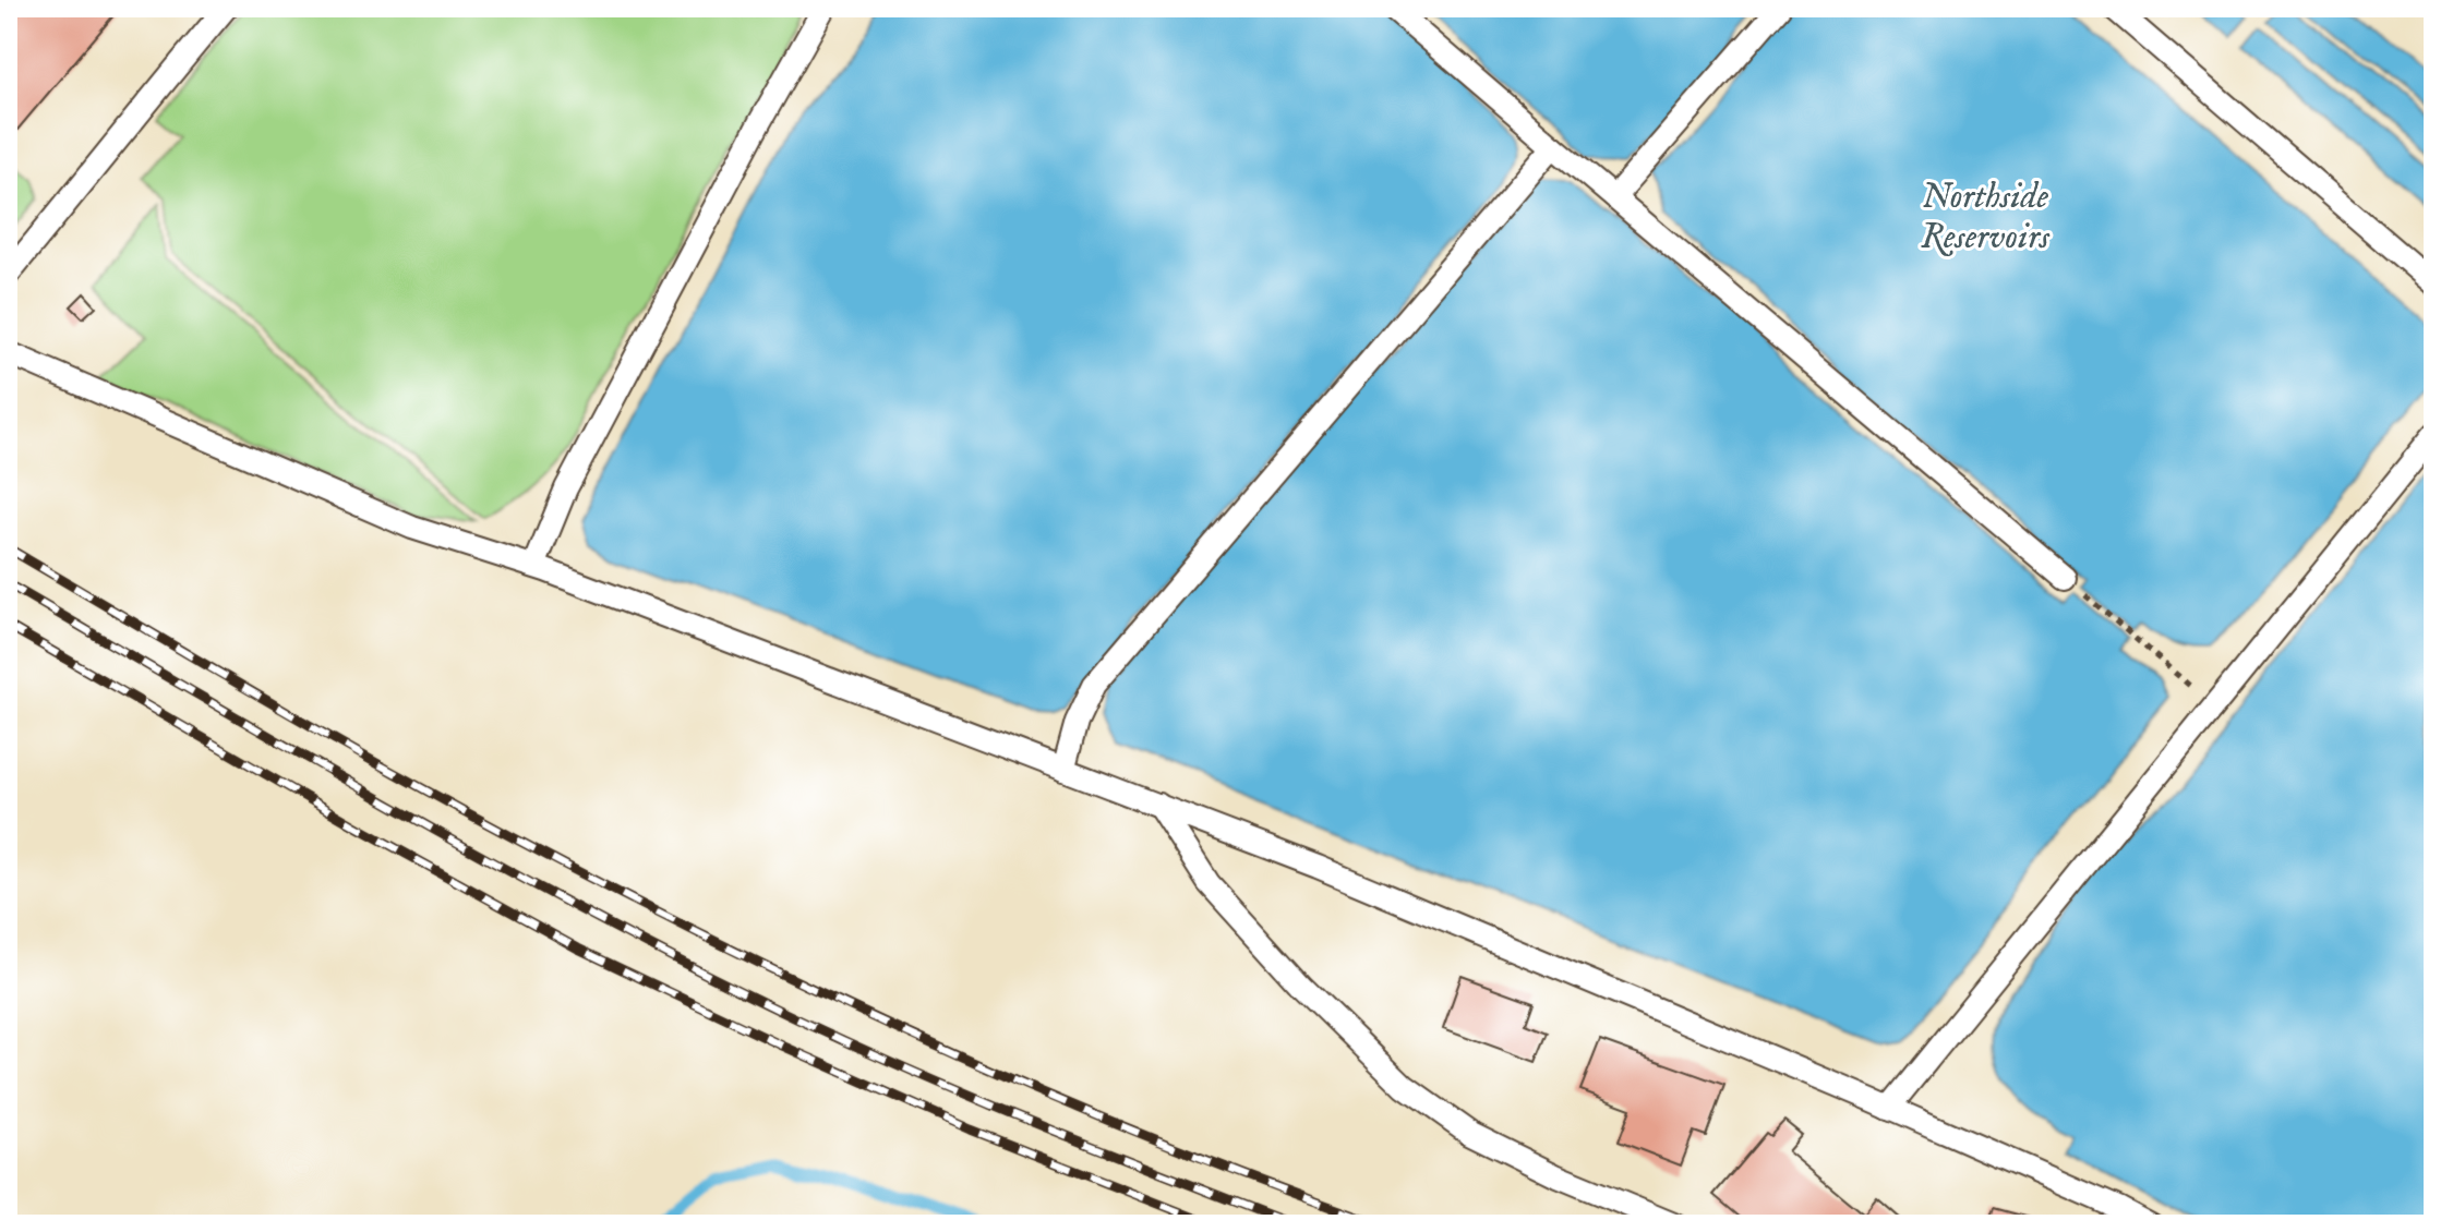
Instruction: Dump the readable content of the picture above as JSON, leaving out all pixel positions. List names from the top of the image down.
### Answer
{
  "water": ["Northside Reservoirs"]
}
